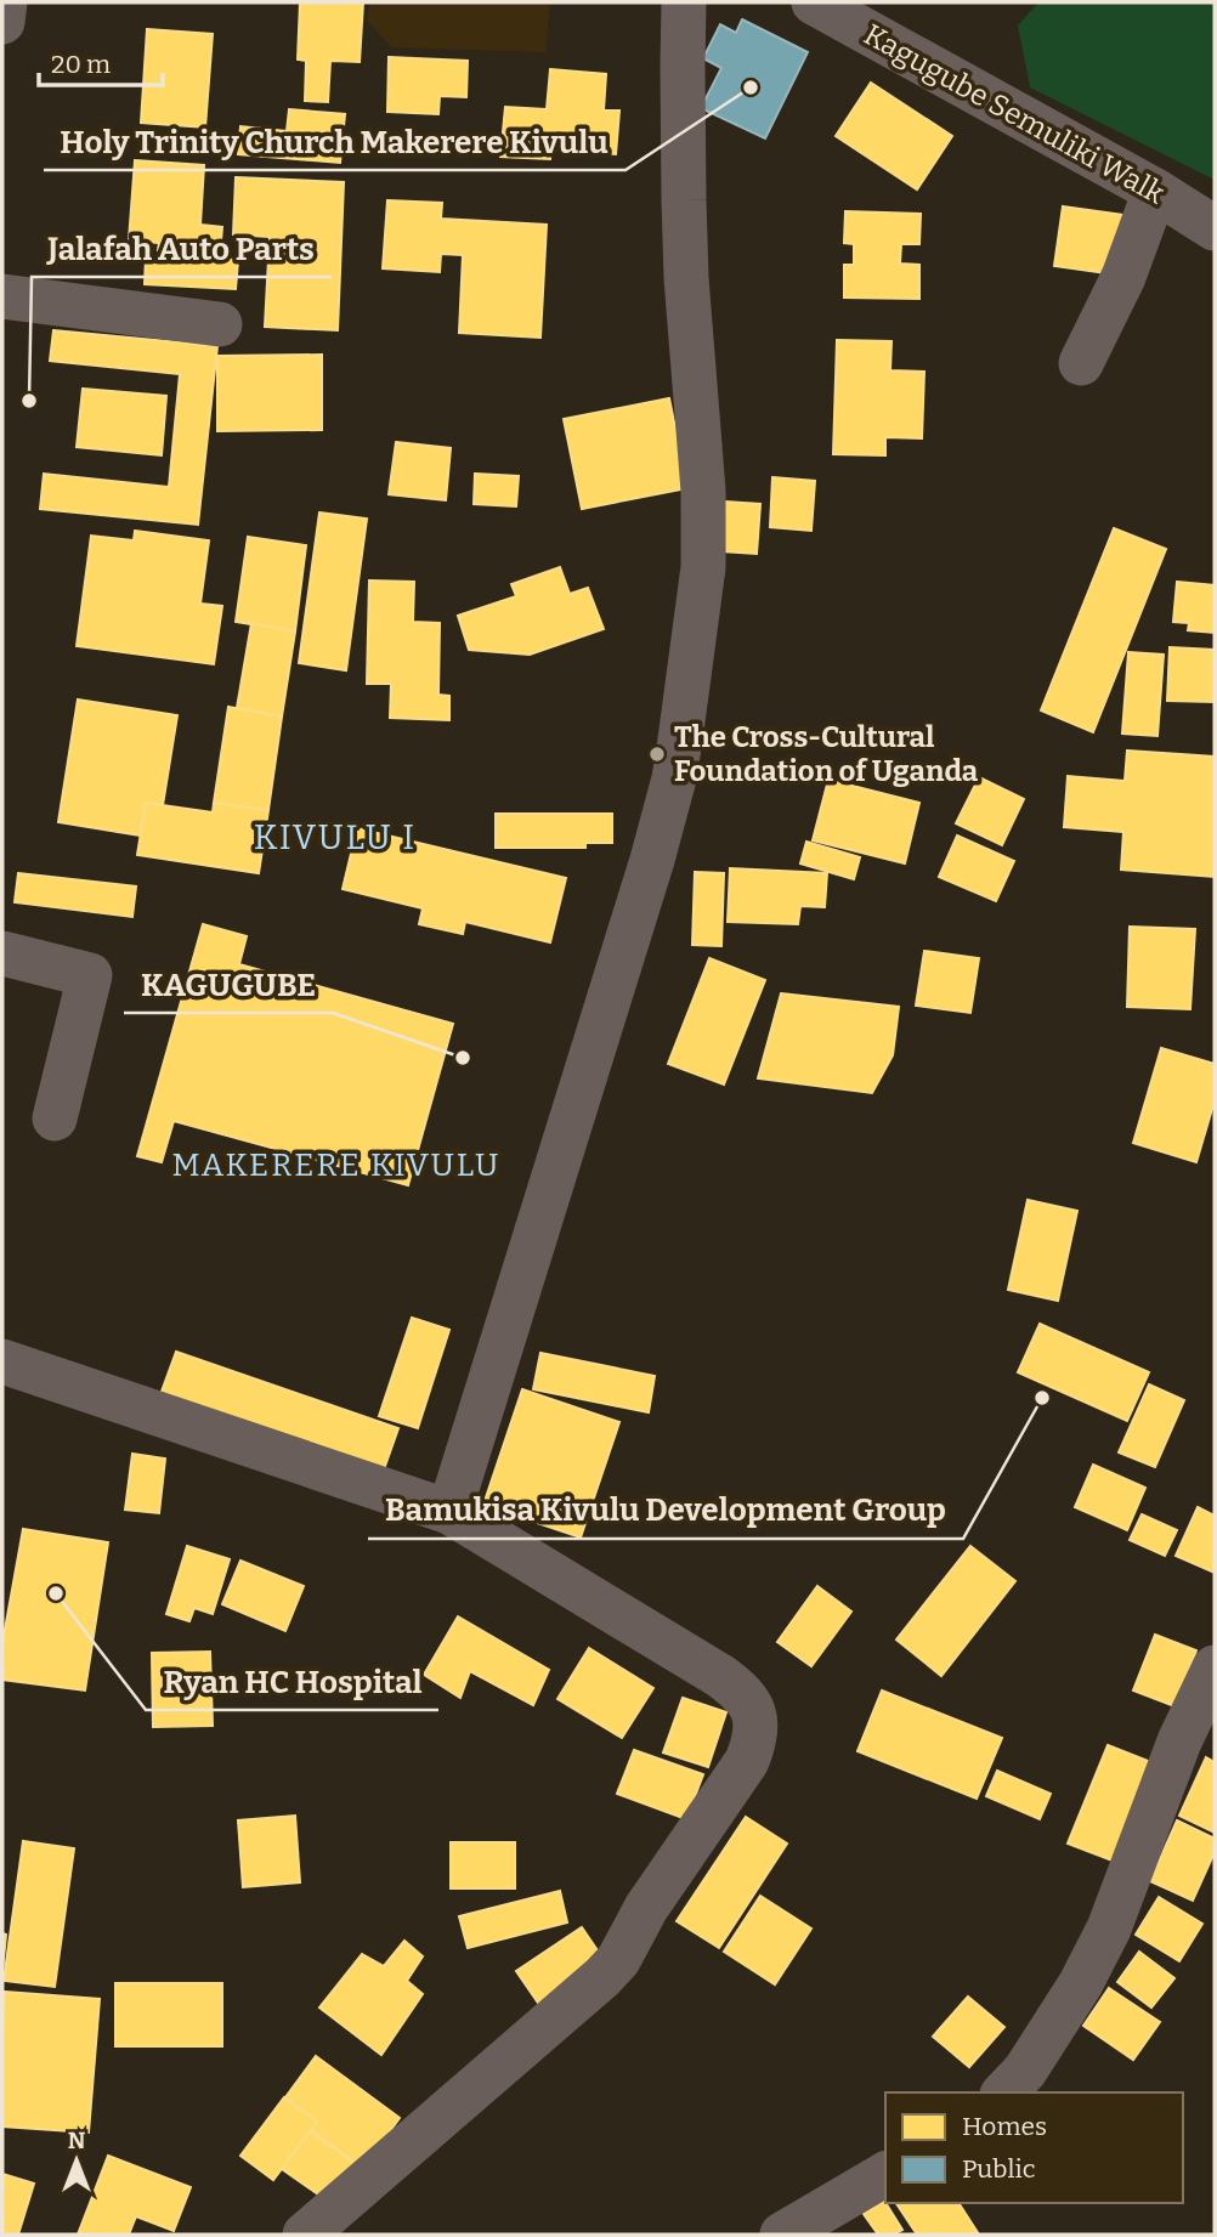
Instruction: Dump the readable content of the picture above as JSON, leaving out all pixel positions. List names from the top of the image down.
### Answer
{
  "streets": {
    "street": ["Kagugube Semuliki Walk"]
  },
  "districts": ["KIVULU I", "MAKERERE KIVULU"],
  "places": [
    "Holy Trinity Church Makerere Kivulu",
    "Jalafah Auto Parts",
    "The Cross-Cultural Foundation of Uganda",
    "KAGUGUBE",
    "Bamukisa Kivulu Development Group",
    "Ryan HC Hospital"
  ],
  "legend": ["Homes", "Public"],
  "scale_bar": "20 m",
  "north": "top"
}
